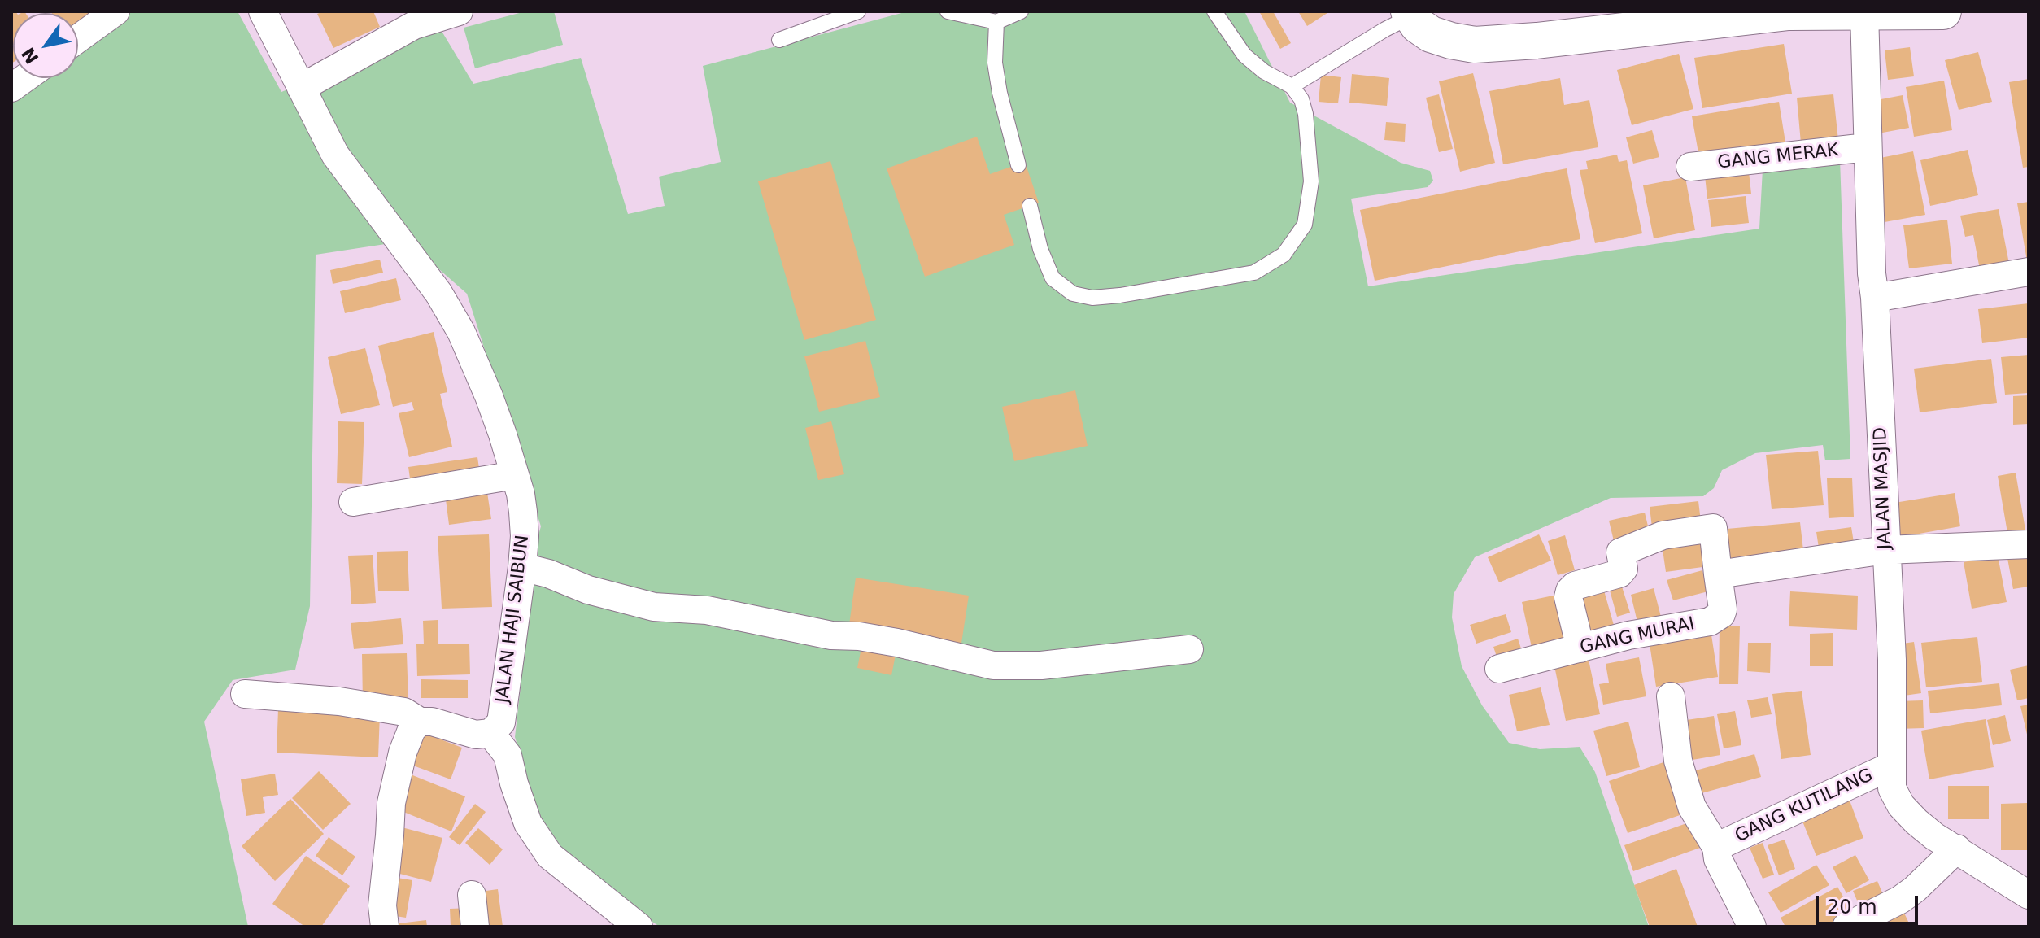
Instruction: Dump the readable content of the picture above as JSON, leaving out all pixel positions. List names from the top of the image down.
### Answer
{
  "streets": {
    "street": [
      "GANG MERAK",
      "JALAN MASJID",
      "JALAN HAJI SAIBUN",
      "GANG MURAI",
      "GANG KUTILANG"
    ]
  },
  "crossings": [
    ["GANG MERAK", "JALAN MASJID"],
    ["JALAN MASJID", "GANG KUTILANG"]
  ],
  "scale_bar": "20 m",
  "north": "bottom left"
}
